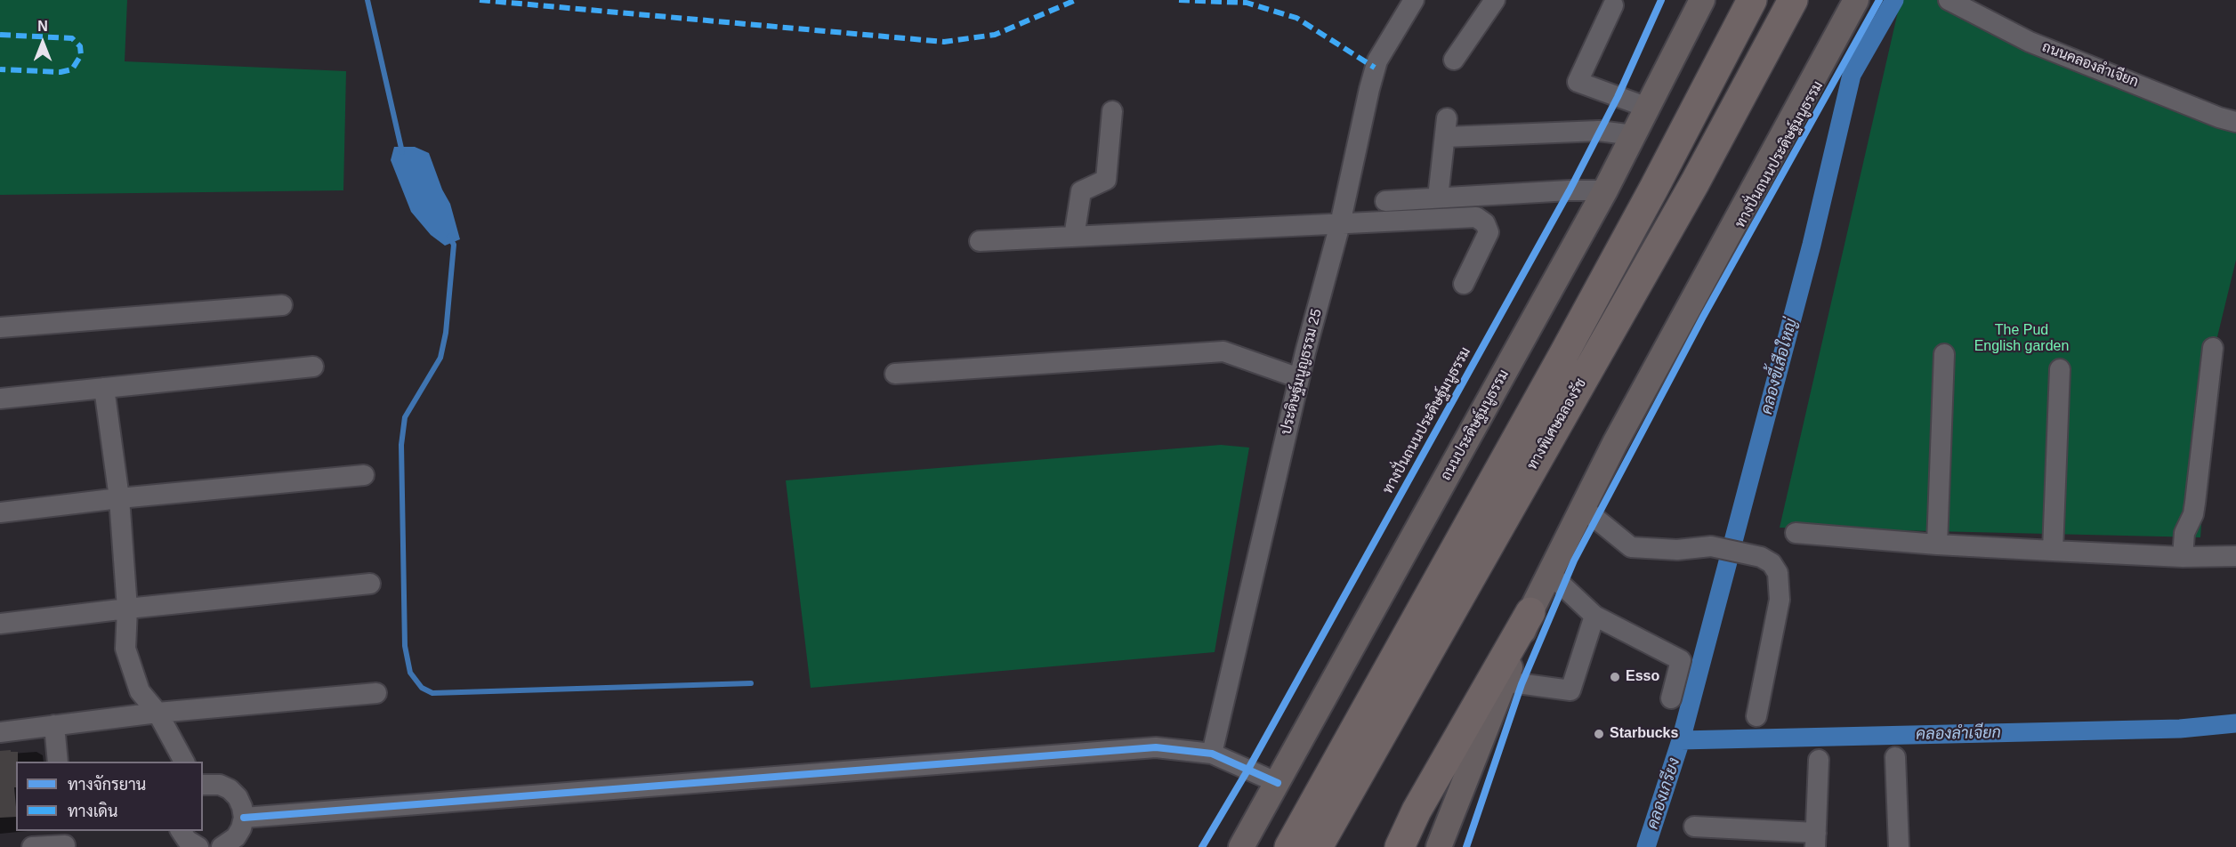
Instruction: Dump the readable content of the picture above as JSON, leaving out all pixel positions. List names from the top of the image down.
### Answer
{
  "streets": {
    "highway": ["ทางพิเศษฉลองรัช"],
    "main road": ["ถนนประดิษฐ์มนูธรรม"],
    "street": ["ถนนคลองลำเจียก", "ประดิษฐ์มนูญธรรม 25"],
    "cycle path": ["ทางปั่นถนนประดิษฐ์มนูธรรม"]
  },
  "water": ["คลองขี้เสือใหญ่", "คลองลำเจียก", "คลองเกรียง"],
  "parks": ["The Pud English garden"],
  "places": ["Esso", "Starbucks"],
  "legend": ["ทางจักรยาน", "ทางเดิน"],
  "north": "top"
}
